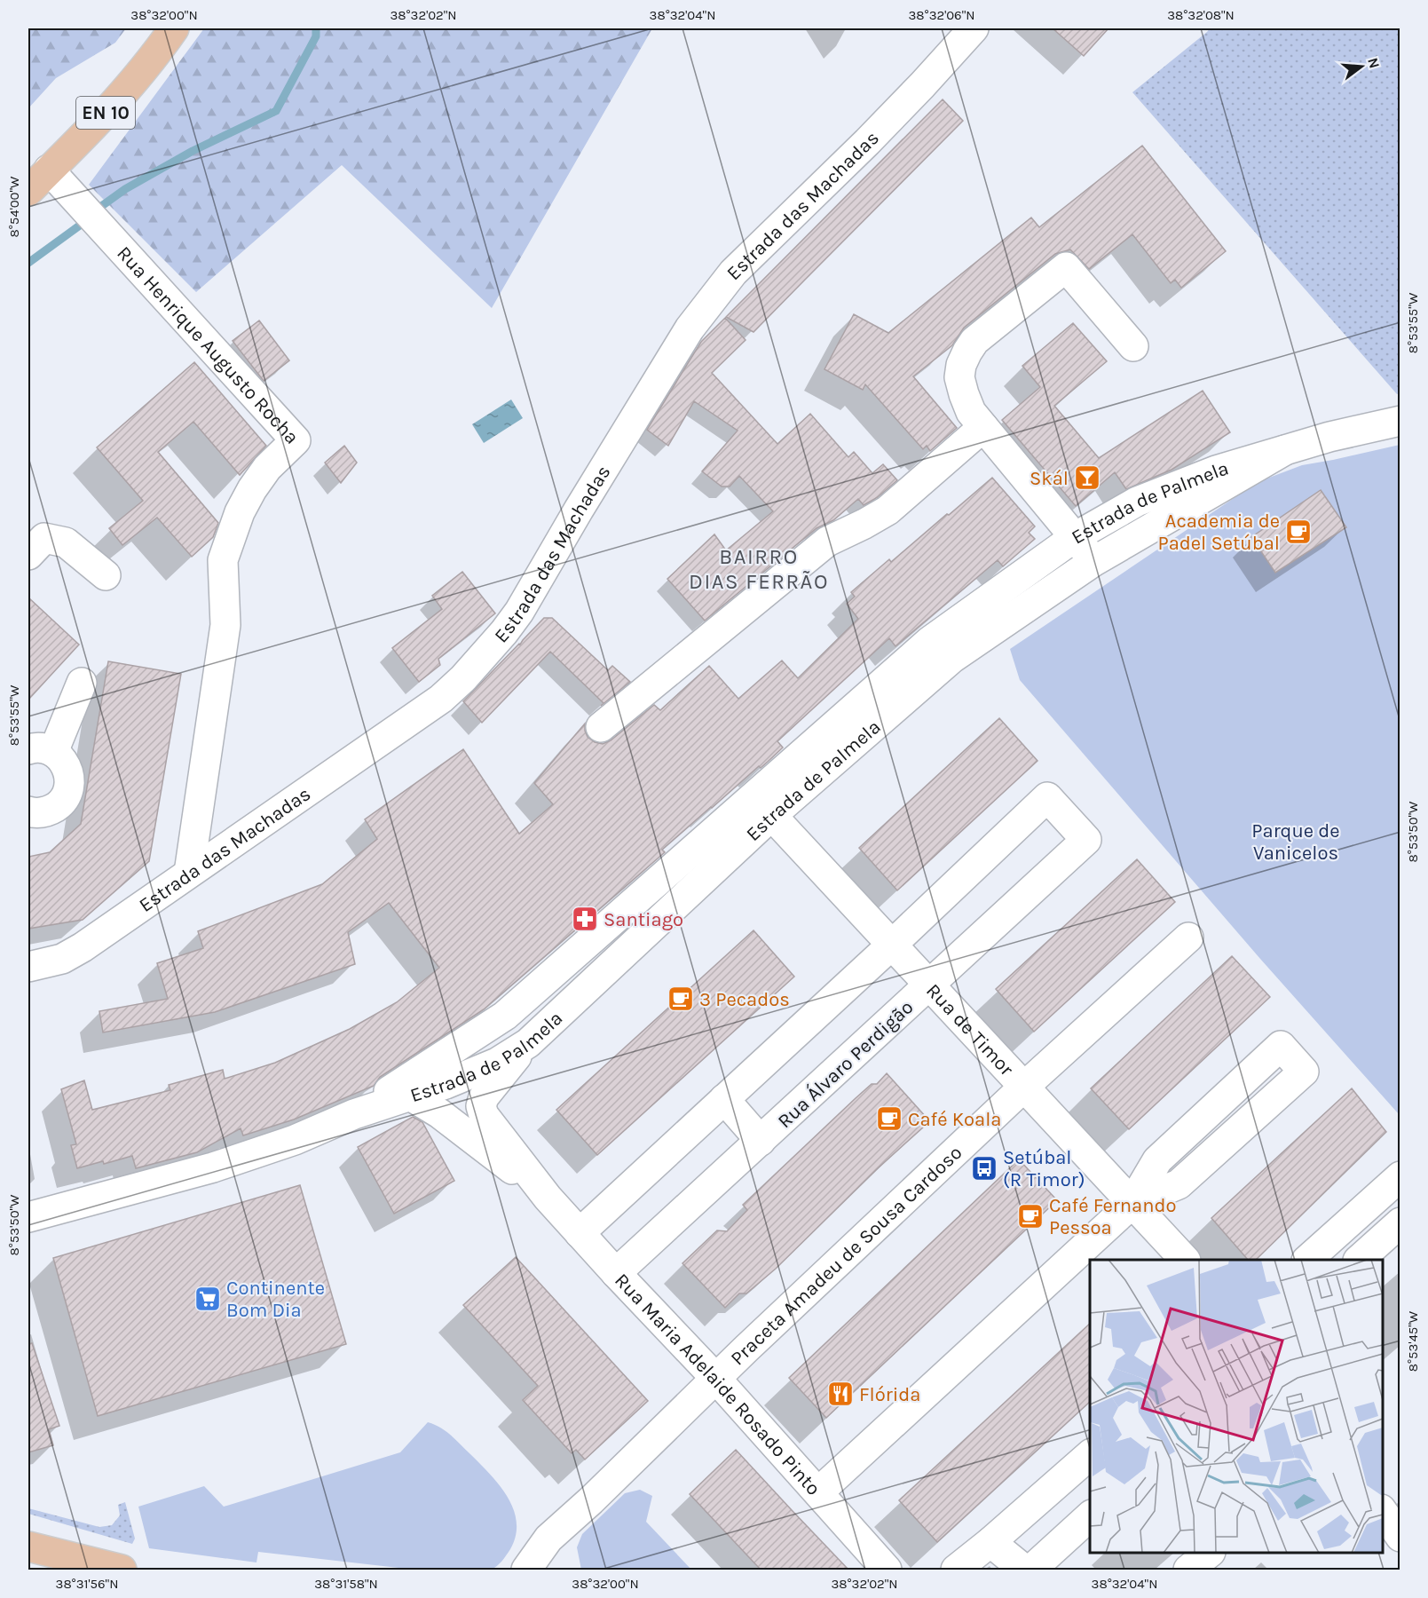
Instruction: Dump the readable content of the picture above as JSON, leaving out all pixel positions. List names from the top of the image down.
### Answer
{
  "streets": {
    "main road": ["EN 10"],
    "street": [
      "Estrada das Machadas",
      "Rua Henrique Augusto Rocha",
      "Estrada de Palmela",
      "Rua de Timor",
      "Rua Álvaro Perdigão",
      "Praceta Amadeu de Sousa Cardoso",
      "Rua Maria Adelaide Rosado Pinto"
    ]
  },
  "crossings": [
    ["EN 10", "Rua Henrique Augusto Rocha"],
    ["Estrada das Machadas", "Rua Henrique Augusto Rocha"],
    ["Estrada de Palmela", "Rua de Timor"],
    ["Estrada de Palmela", "Rua Maria Adelaide Rosado Pinto"],
    ["Rua de Timor", "Rua Álvaro Perdigão"],
    ["Rua de Timor", "Praceta Amadeu de Sousa Cardoso"],
    ["Rua Álvaro Perdigão", "Rua Maria Adelaide Rosado Pinto"],
    ["Praceta Amadeu de Sousa Cardoso", "Rua Maria Adelaide Rosado Pinto"]
  ],
  "districts": ["BAIRRO DIAS FERRÃO"],
  "parks": ["Parque de Vanicelos"],
  "places": {
    "bar": ["Skál"],
    "cafe": [
      "Academia de Padel Setúbal",
      "3 Pecados",
      "Café Koala",
      "Café Fernando Pessoa"
    ],
    "pharmacy": ["Santiago"],
    "bus stop": ["Setúbal (R Timor)"],
    "supermarket": ["Continente Bom Dia"],
    "restaurant": ["Flórida"]
  },
  "north": "right",
  "coordinates": [
    "38°32'00\"N",
    "38°32'02\"N",
    "38°32'04\"N",
    "38°32'06\"N",
    "38°32'08\"N",
    "8°54'00\"W",
    "8°53'55\"W",
    "8°53'50\"W",
    "8°53'45\"W",
    "38°31'56\"N",
    "38°31'58\"N"
  ]
}
